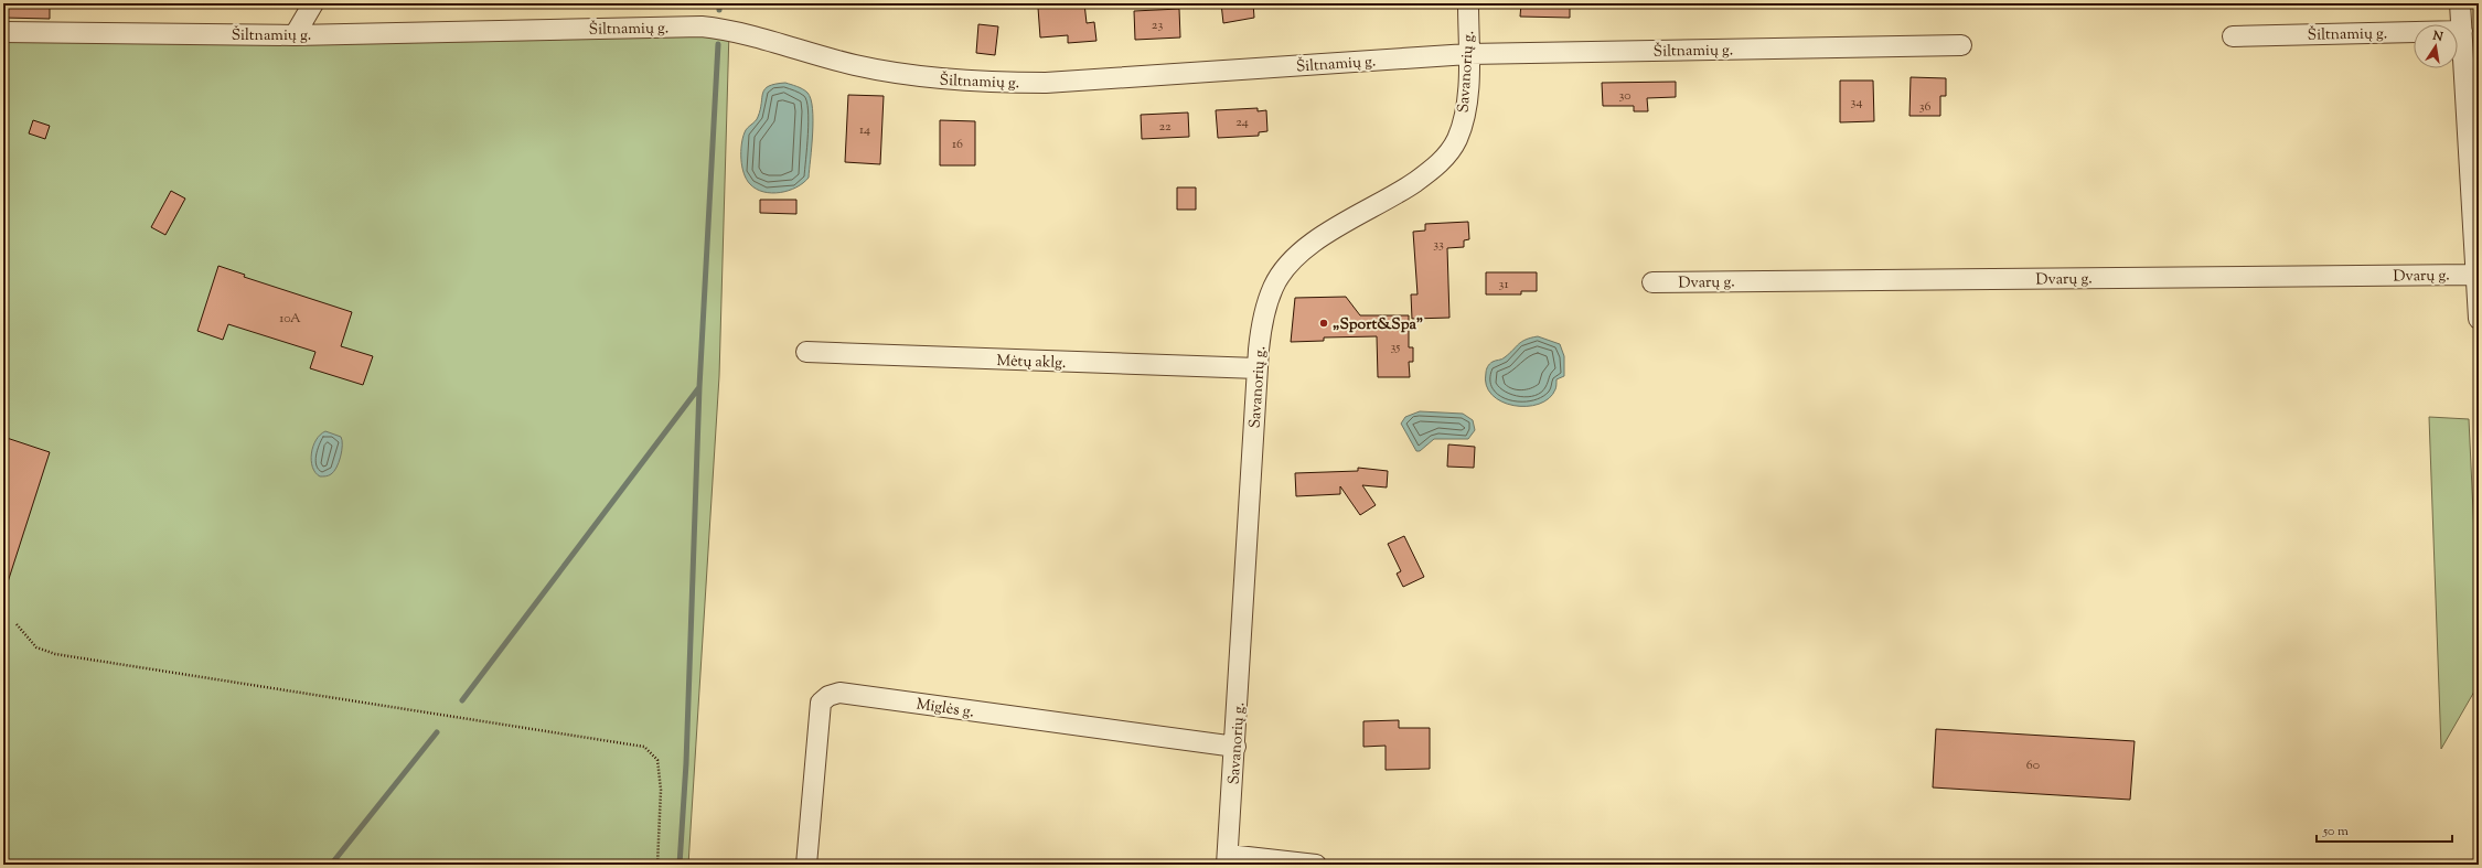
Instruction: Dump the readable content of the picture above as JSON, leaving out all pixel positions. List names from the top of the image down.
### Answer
{
  "streets": {
    "street": [
      "Šiltnamių g.",
      "Savanorių g.",
      "Dvarų g.",
      "Mėtų aklg.",
      "Miglės g."
    ]
  },
  "crossings": [
    ["Šiltnamių g.", "Savanorių g."],
    ["Savanorių g.", "Mėtų aklg."],
    ["Savanorių g.", "Miglės g."]
  ],
  "places": ["„Sport&Spa”"],
  "house_numbers": [
    "23",
    "30",
    "34",
    "36",
    "24",
    "22",
    "14",
    "16",
    "33",
    "31",
    "10A",
    "35",
    "60"
  ],
  "scale_bar": "50 m",
  "north": "top"
}
